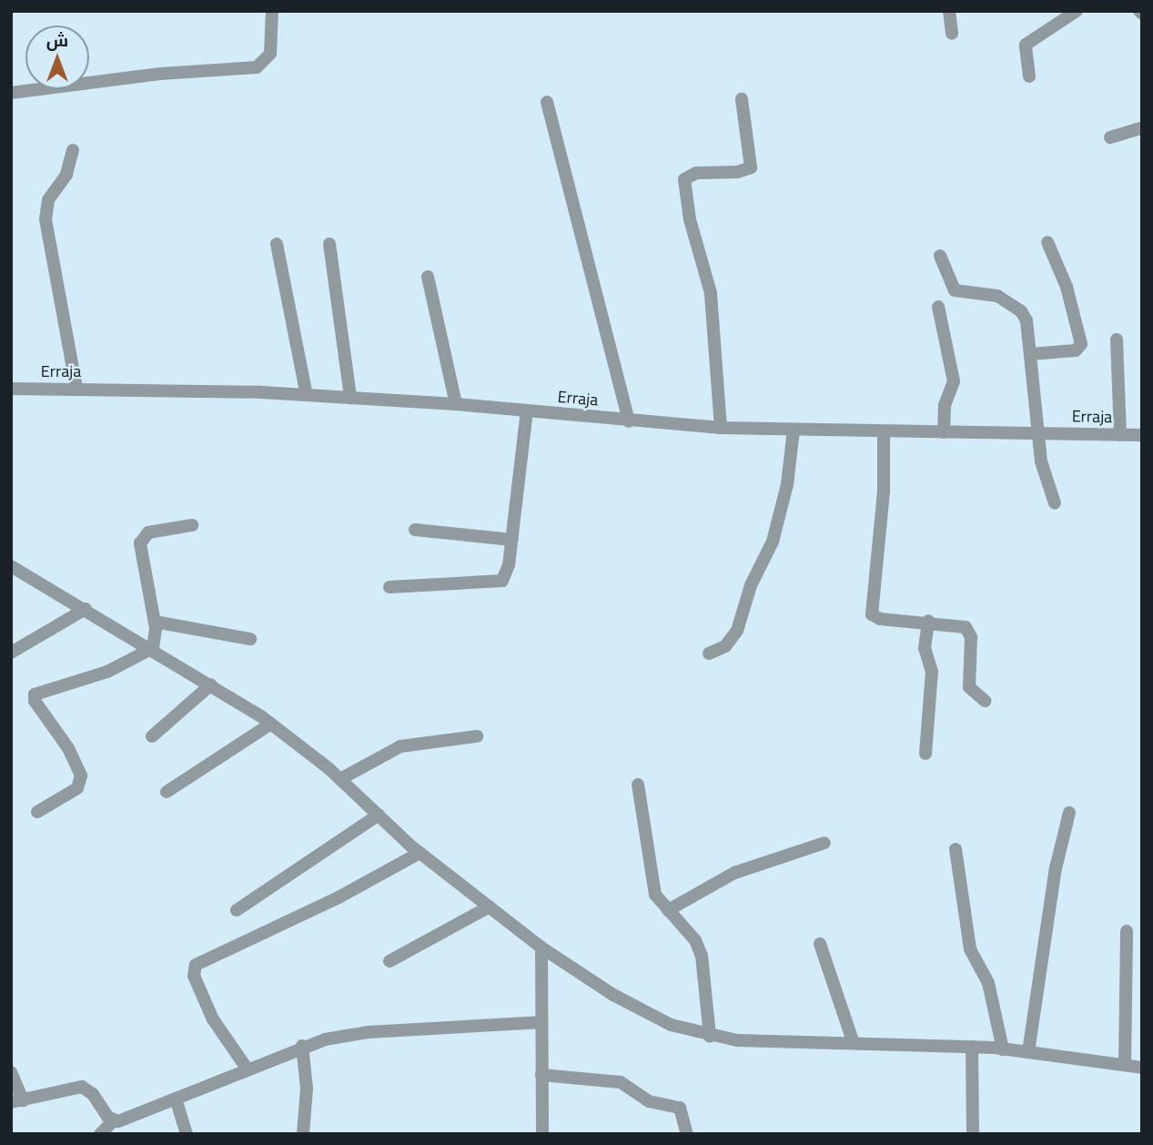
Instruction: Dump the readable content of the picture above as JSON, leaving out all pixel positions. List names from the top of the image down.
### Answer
{
  "streets": {
    "street": ["Erraja"]
  },
  "north": "top"
}
